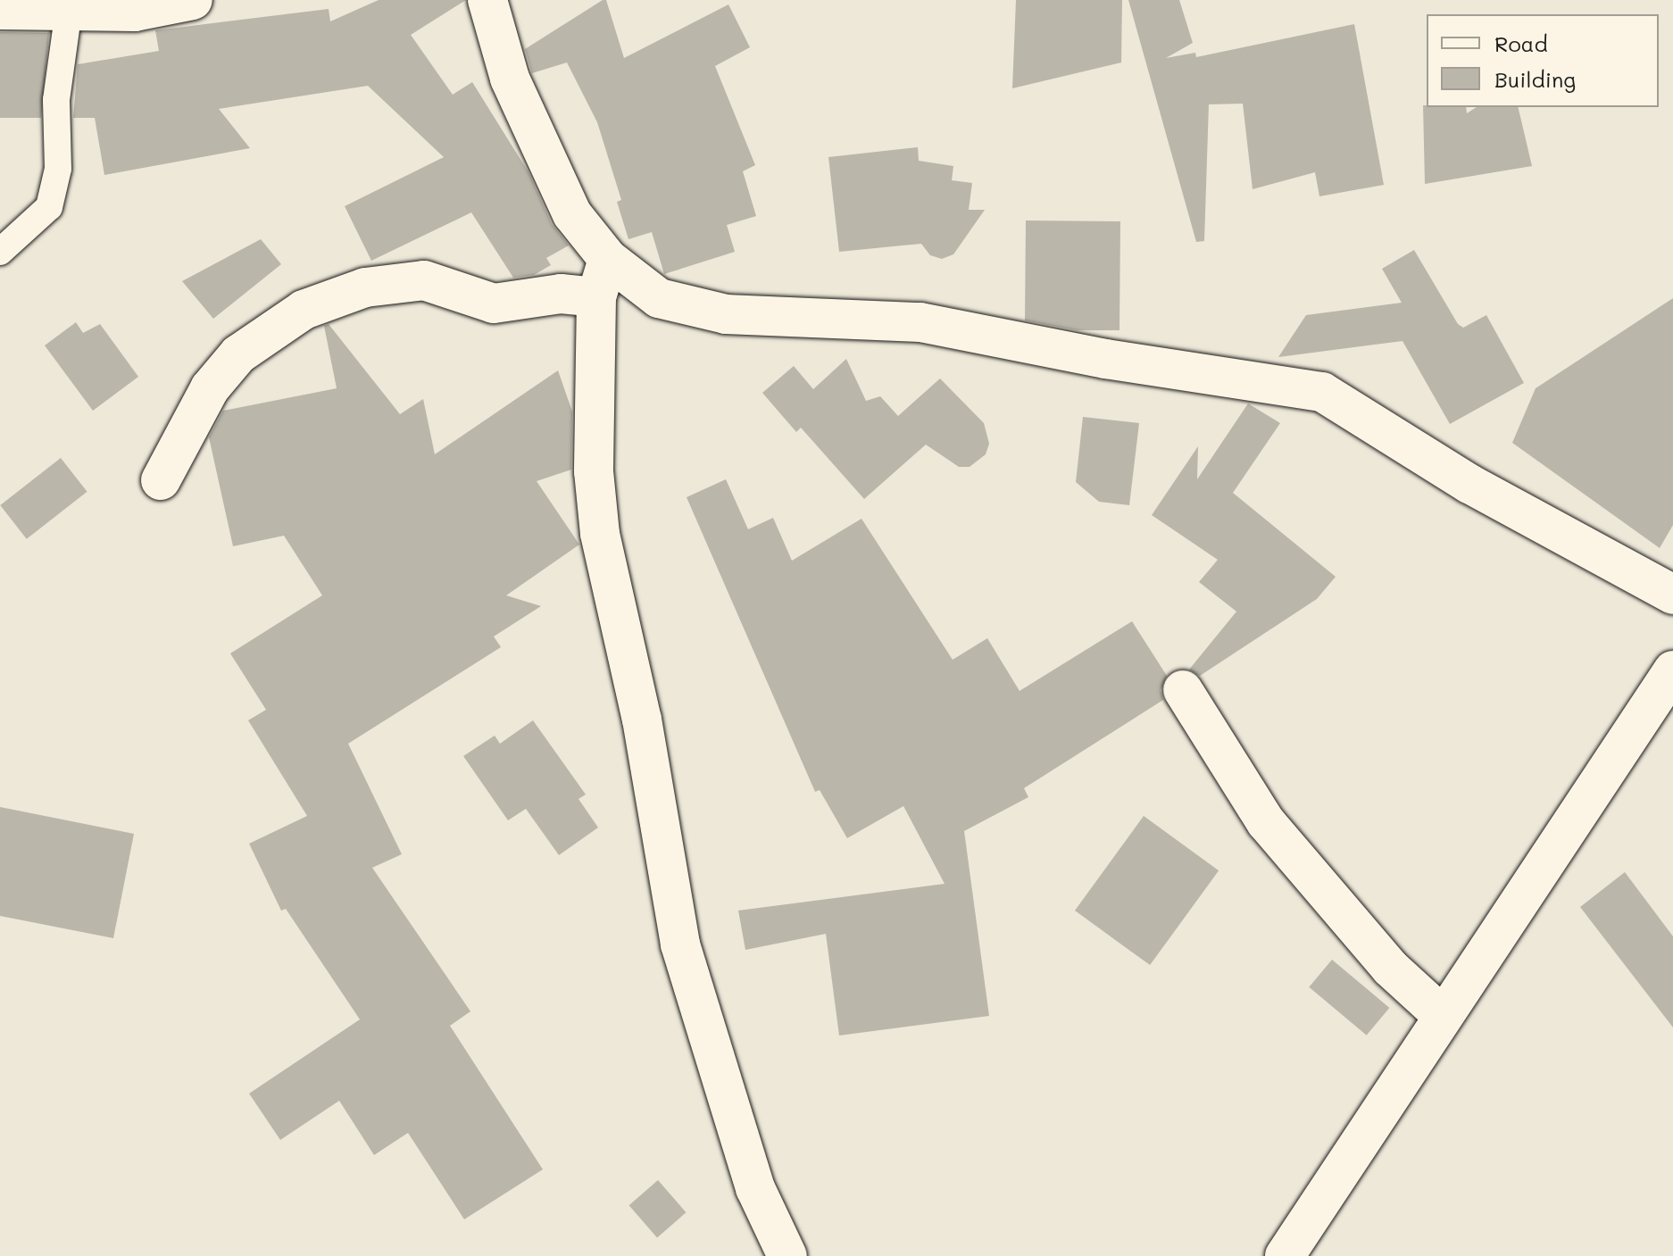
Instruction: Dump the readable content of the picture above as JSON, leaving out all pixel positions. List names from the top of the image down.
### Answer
{
  "legend": ["Road", "Building"]
}
